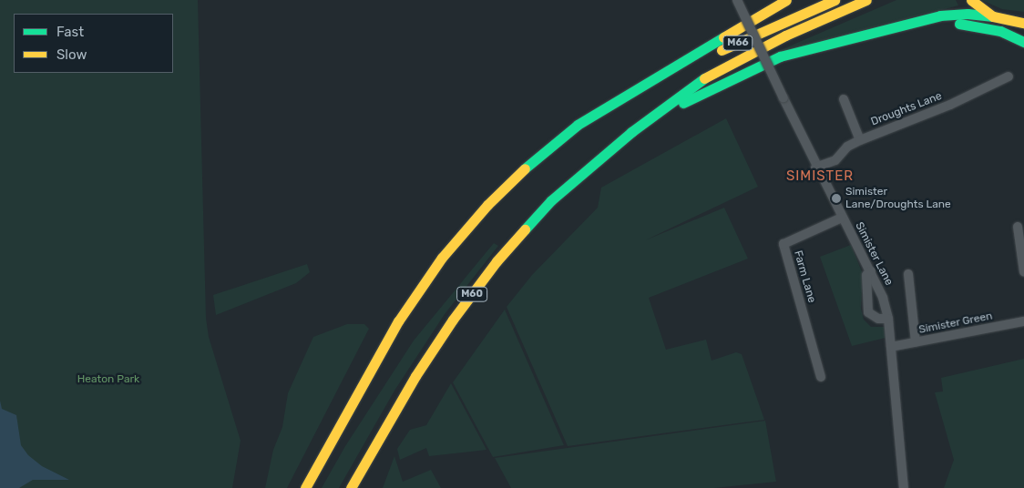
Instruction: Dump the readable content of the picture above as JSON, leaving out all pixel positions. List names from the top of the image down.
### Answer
{
  "streets": {
    "highway": ["M66", "M60"],
    "street": [
      "Droughts Lane",
      "Simister Lane",
      "Farm Lane",
      "Simister Green"
    ]
  },
  "crossings": [
    ["M66", "M60"],
    ["Droughts Lane", "Simister Lane"],
    ["Simister Lane", "Farm Lane"],
    ["Simister Lane", "Simister Green"]
  ],
  "districts": ["SIMISTER"],
  "parks": ["Heaton Park"],
  "places": ["Simister Lane/Droughts Lane"],
  "legend": ["Fast", "Slow"]
}
